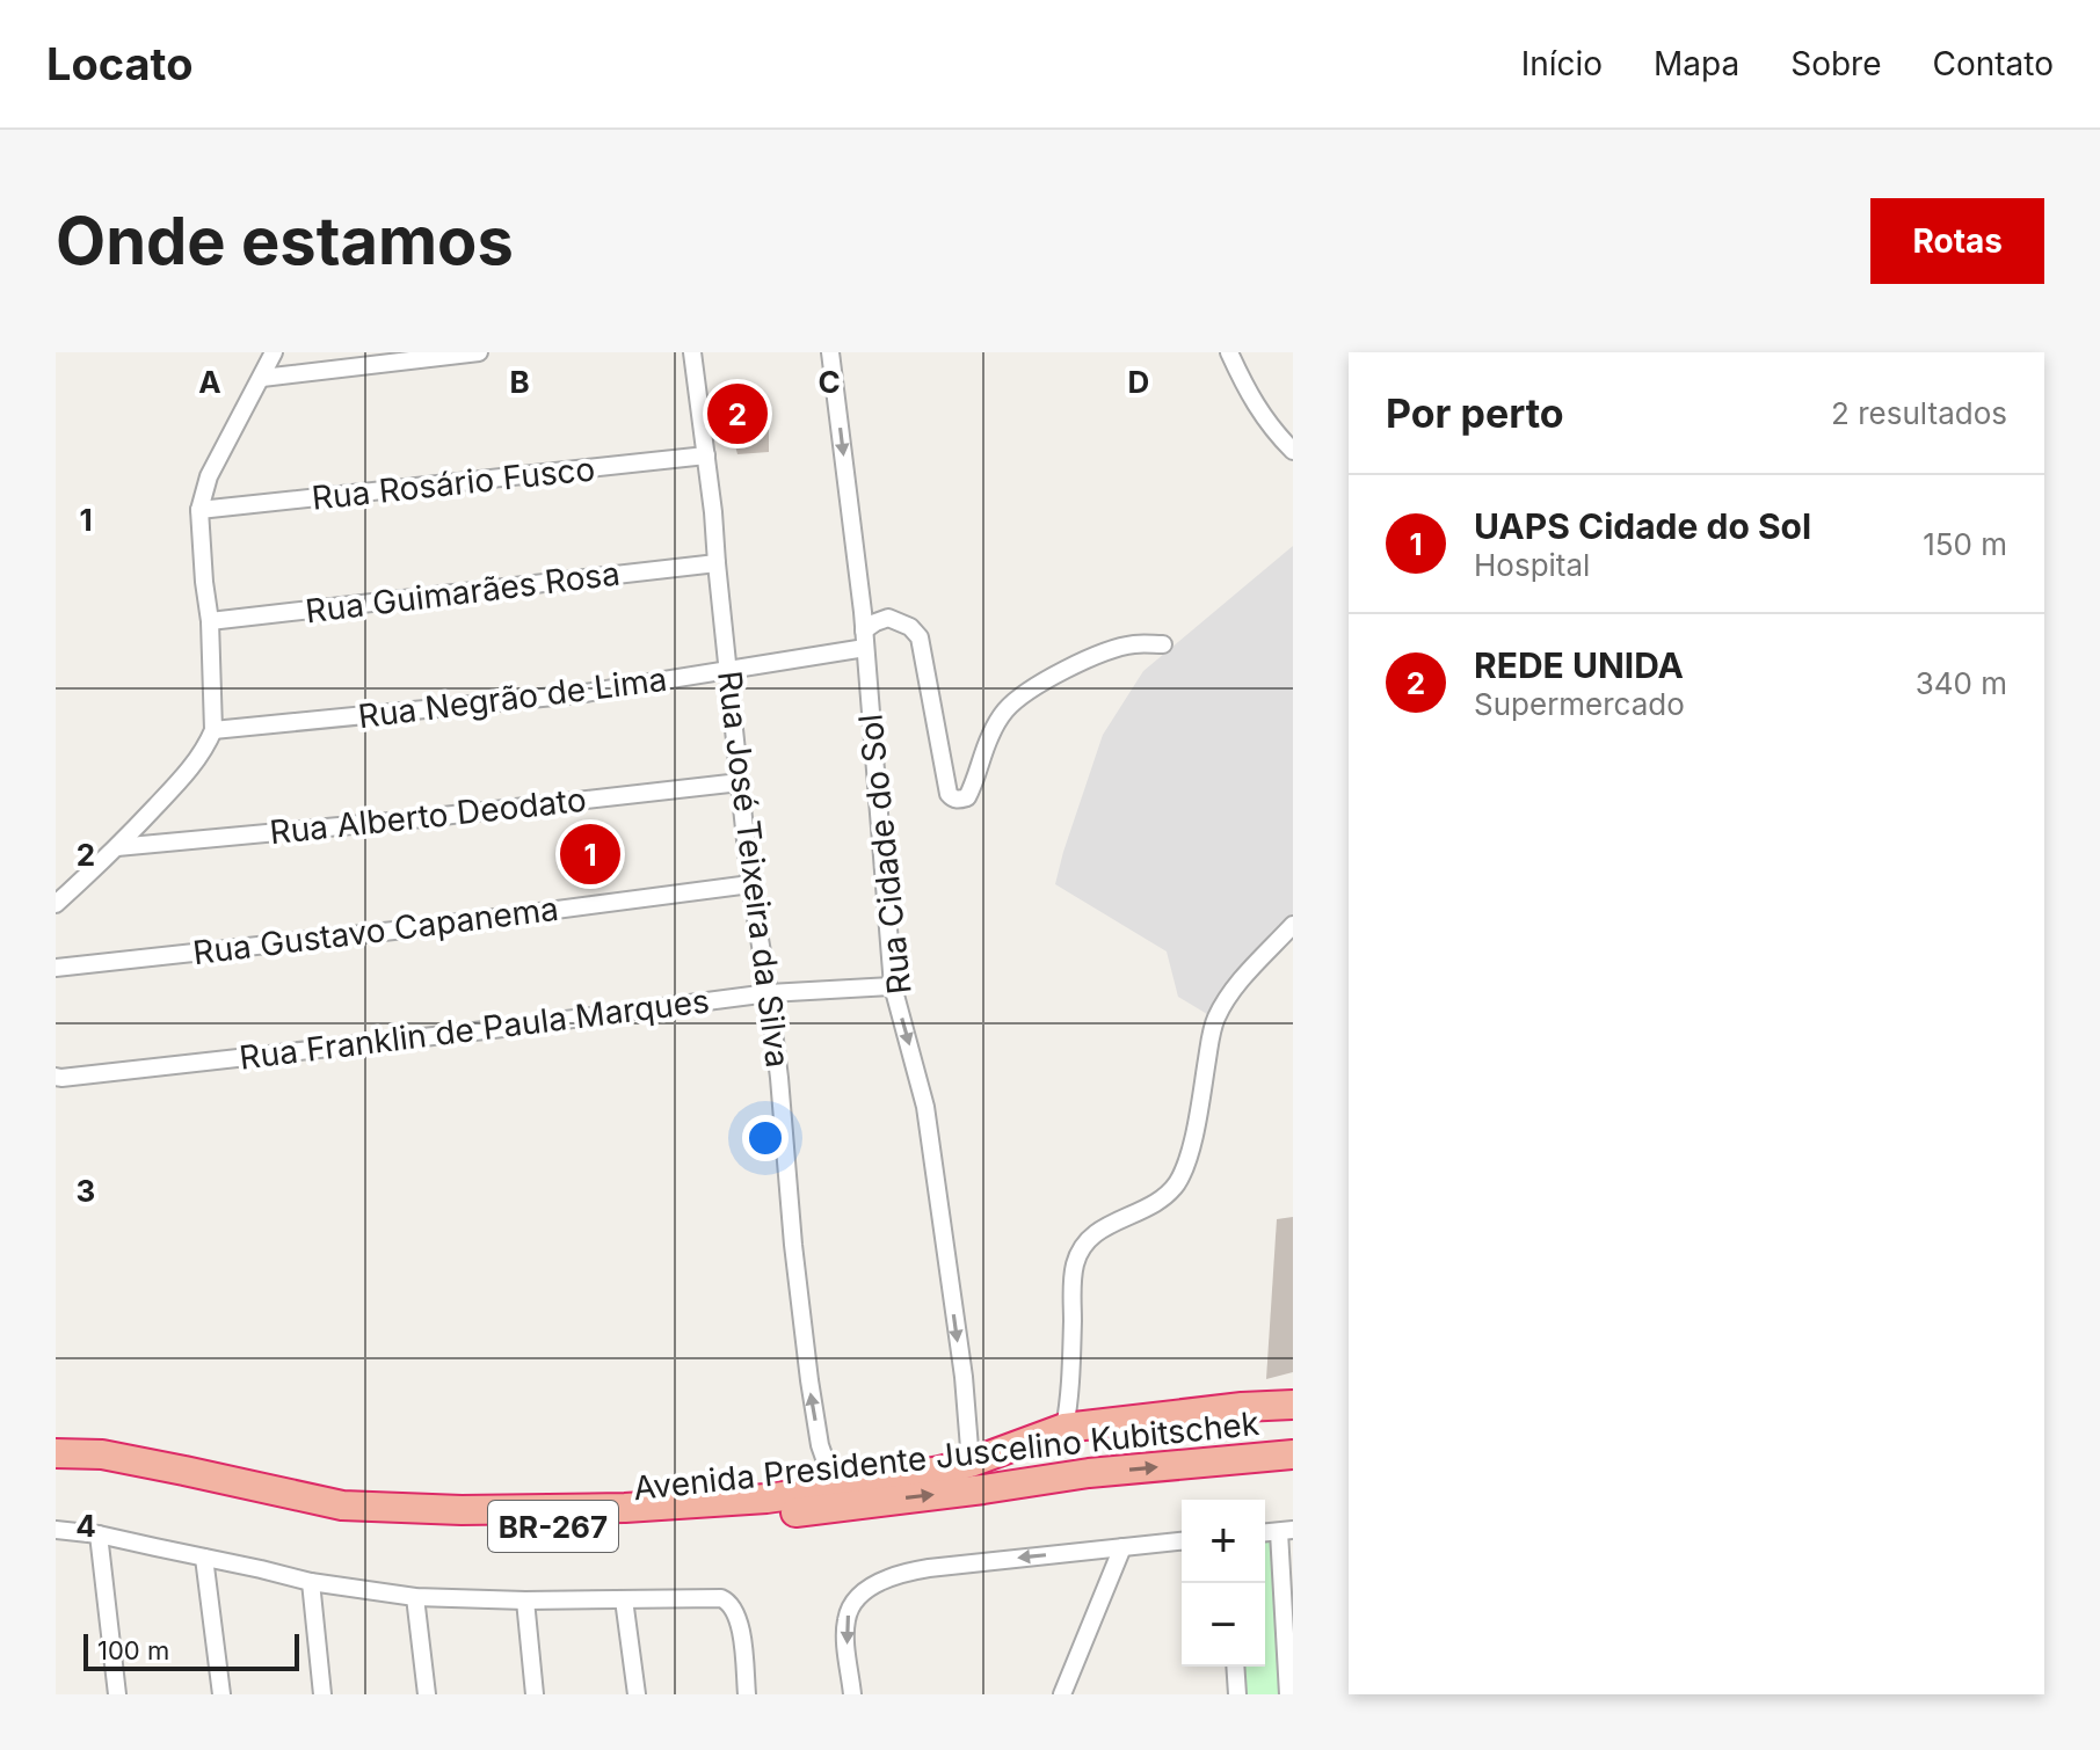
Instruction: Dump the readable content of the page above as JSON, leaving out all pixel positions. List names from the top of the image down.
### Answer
{
  "streets": {
    "highway": ["Avenida Presidente Juscelino Kubitschek", "BR-267"],
    "street": [
      "Rua Rosário Fusco",
      "Rua Guimarães Rosa",
      "Rua Negrão de Lima",
      "Rua Alberto Deodato",
      "Rua Cidade do Sol",
      "Rua José Teixeira da Silva",
      "Rua Gustavo Capanema",
      "Rua Franklin de Paula Marques"
    ]
  },
  "crossings": [
    ["Rua Rosário Fusco", "Rua José Teixeira da Silva"],
    ["Rua Guimarães Rosa", "Rua José Teixeira da Silva"],
    ["Rua Negrão de Lima", "Rua Cidade do Sol"],
    ["Rua Negrão de Lima", "Rua José Teixeira da Silva"],
    ["Rua Alberto Deodato", "Rua José Teixeira da Silva"],
    ["Rua Cidade do Sol", "Rua Franklin de Paula Marques"],
    ["Rua Cidade do Sol", "Avenida Presidente Juscelino Kubitschek"],
    ["Rua José Teixeira da Silva", "Rua Gustavo Capanema"],
    ["Rua José Teixeira da Silva", "Rua Franklin de Paula Marques"],
    ["Rua José Teixeira da Silva", "Avenida Presidente Juscelino Kubitschek"]
  ],
  "one_way": ["Rua Cidade do Sol", "Rua José Teixeira da Silva"],
  "scale_bar": "100 m",
  "page": {
    "header": "Locato",
    "nav": [
      "Início",
      "Mapa",
      "Sobre",
      "Contato"
    ],
    "buttons": "Rotas",
    "title": "Onde estamos",
    "heading": ["Por perto", "2 resultados"],
    "pins": ["2", "1"],
    "list": [
      {
        "mark": "1",
        "name": "UAPS Cidade do Sol",
        "note": "Hospital",
        "value": "150 m"
      },
      {
        "mark": "2",
        "name": "REDE UNIDA",
        "note": "Supermercado",
        "value": "340 m"
      }
    ],
    "map_buttons": ["+", "−"],
    "scale": "100 m"
  },
  "grid": {
    "columns": [
      "A",
      "B",
      "C",
      "D"
    ],
    "rows": [
      "1",
      "2",
      "3",
      "4"
    ]
  }
}
